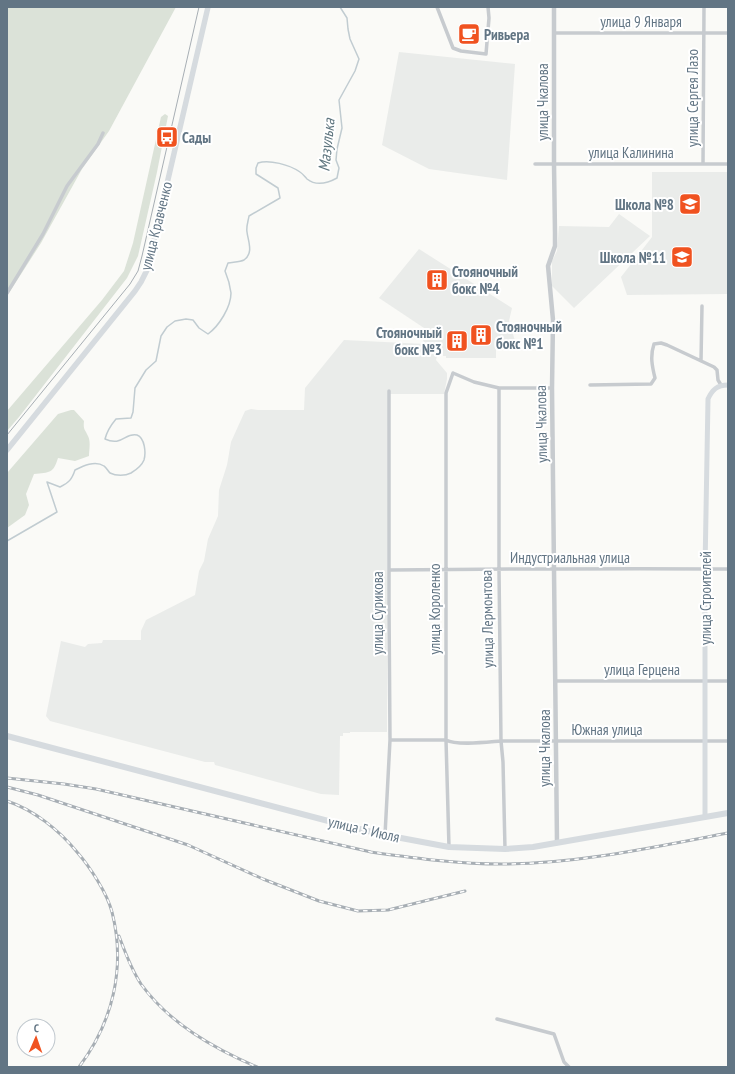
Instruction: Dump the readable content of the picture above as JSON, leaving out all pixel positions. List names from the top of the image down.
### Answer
{
  "streets": {
    "highway": ["улица 5 Июля"],
    "main road": ["улица Кравченко", "улица Строителей"],
    "street": [
      "улица 9 Января",
      "улица Сергея Лазо",
      "улица Чкалова",
      "улица Калинина",
      "Индустриальная улица",
      "улица Короленко",
      "улица Сурикова",
      "улица Лермонтова",
      "улица Герцена",
      "Южная улица"
    ]
  },
  "crossings": [
    ["улица 9 Января", "улица Сергея Лазо"],
    ["улица 9 Января", "улица Чкалова"],
    ["улица Сергея Лазо", "улица Калинина"],
    ["улица Чкалова", "улица Калинина"],
    ["улица Чкалова", "Индустриальная улица"],
    ["улица Чкалова", "улица Герцена"],
    ["улица Чкалова", "Южная улица"],
    ["улица Чкалова", "улица 5 Июля"],
    ["Индустриальная улица", "улица Строителей"],
    ["Индустриальная улица", "улица Короленко"],
    ["Индустриальная улица", "улица Сурикова"],
    ["Индустриальная улица", "улица Лермонтова"],
    ["улица Строителей", "улица Герцена"],
    ["улица Строителей", "Южная улица"],
    ["улица Строителей", "улица 5 Июля"],
    ["улица Короленко", "улица Лермонтова"],
    ["улица Короленко", "Южная улица"],
    ["улица Короленко", "улица 5 Июля"],
    ["улица Сурикова", "Южная улица"],
    ["улица Сурикова", "улица 5 Июля"],
    ["улица Лермонтова", "Южная улица"],
    ["улица Лермонтова", "улица 5 Июля"]
  ],
  "water": ["Мазулька"],
  "places": {
    "cafe": ["Ривьера"],
    "bus stop": ["Сады"],
    "school or university": ["Школа №8", "Школа №11"],
    "building": ["Стояночный бокс №4", "Стояночный бокс №1", "Стояночный бокс №3"]
  },
  "north": "top"
}
